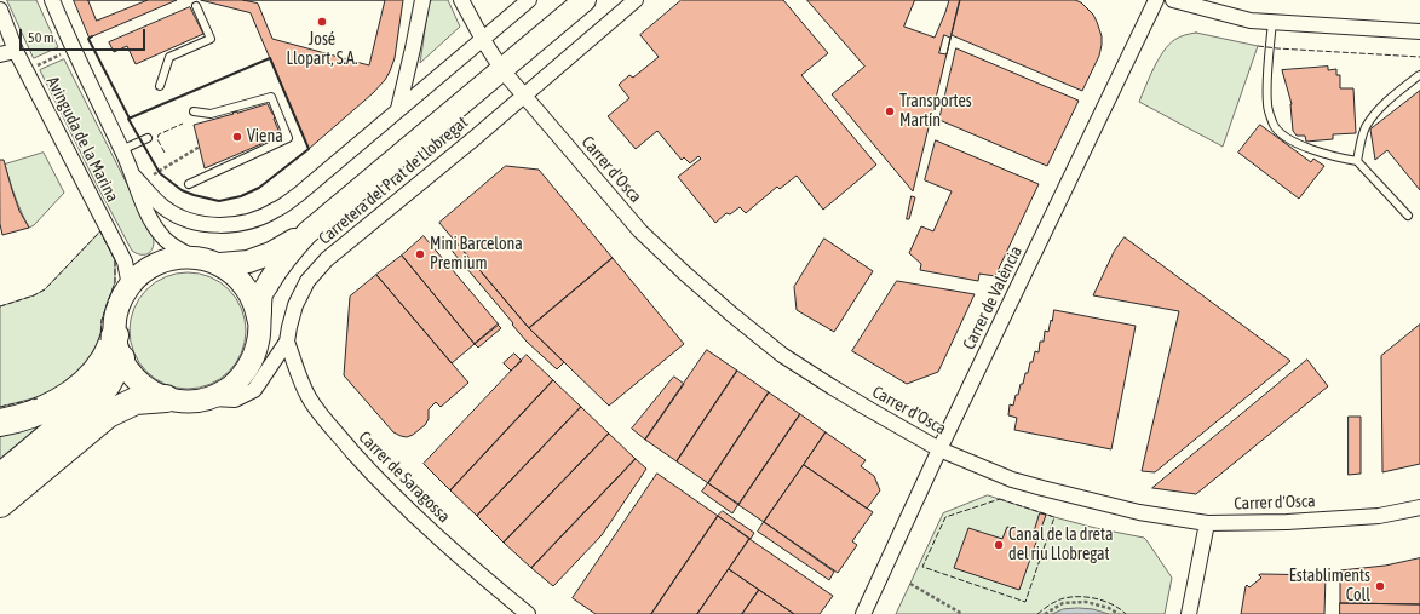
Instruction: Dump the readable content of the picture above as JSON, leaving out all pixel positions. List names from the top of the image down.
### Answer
{
  "streets": {
    "street": [
      "Avinguda de la Marina",
      "Carrer d'Osca",
      "Carretera del Prat de Llobregat",
      "Carrer de València",
      "Carrer de Saragossa"
    ]
  },
  "crossings": [
    ["Avinguda de la Marina", "Carretera del Prat de Llobregat"],
    ["Carrer d'Osca", "Carretera del Prat de Llobregat"],
    ["Carrer d'Osca", "Carrer de València"],
    ["Carretera del Prat de Llobregat", "Carrer de Saragossa"]
  ],
  "places": [
    "José Llopart, S.A.",
    "Transportes Martín",
    "Viena",
    "Mini Barcelona Premium",
    "Canal de la dreta del riu Llobregat",
    "Establiments Coll"
  ],
  "scale_bar": "50 m"
}
